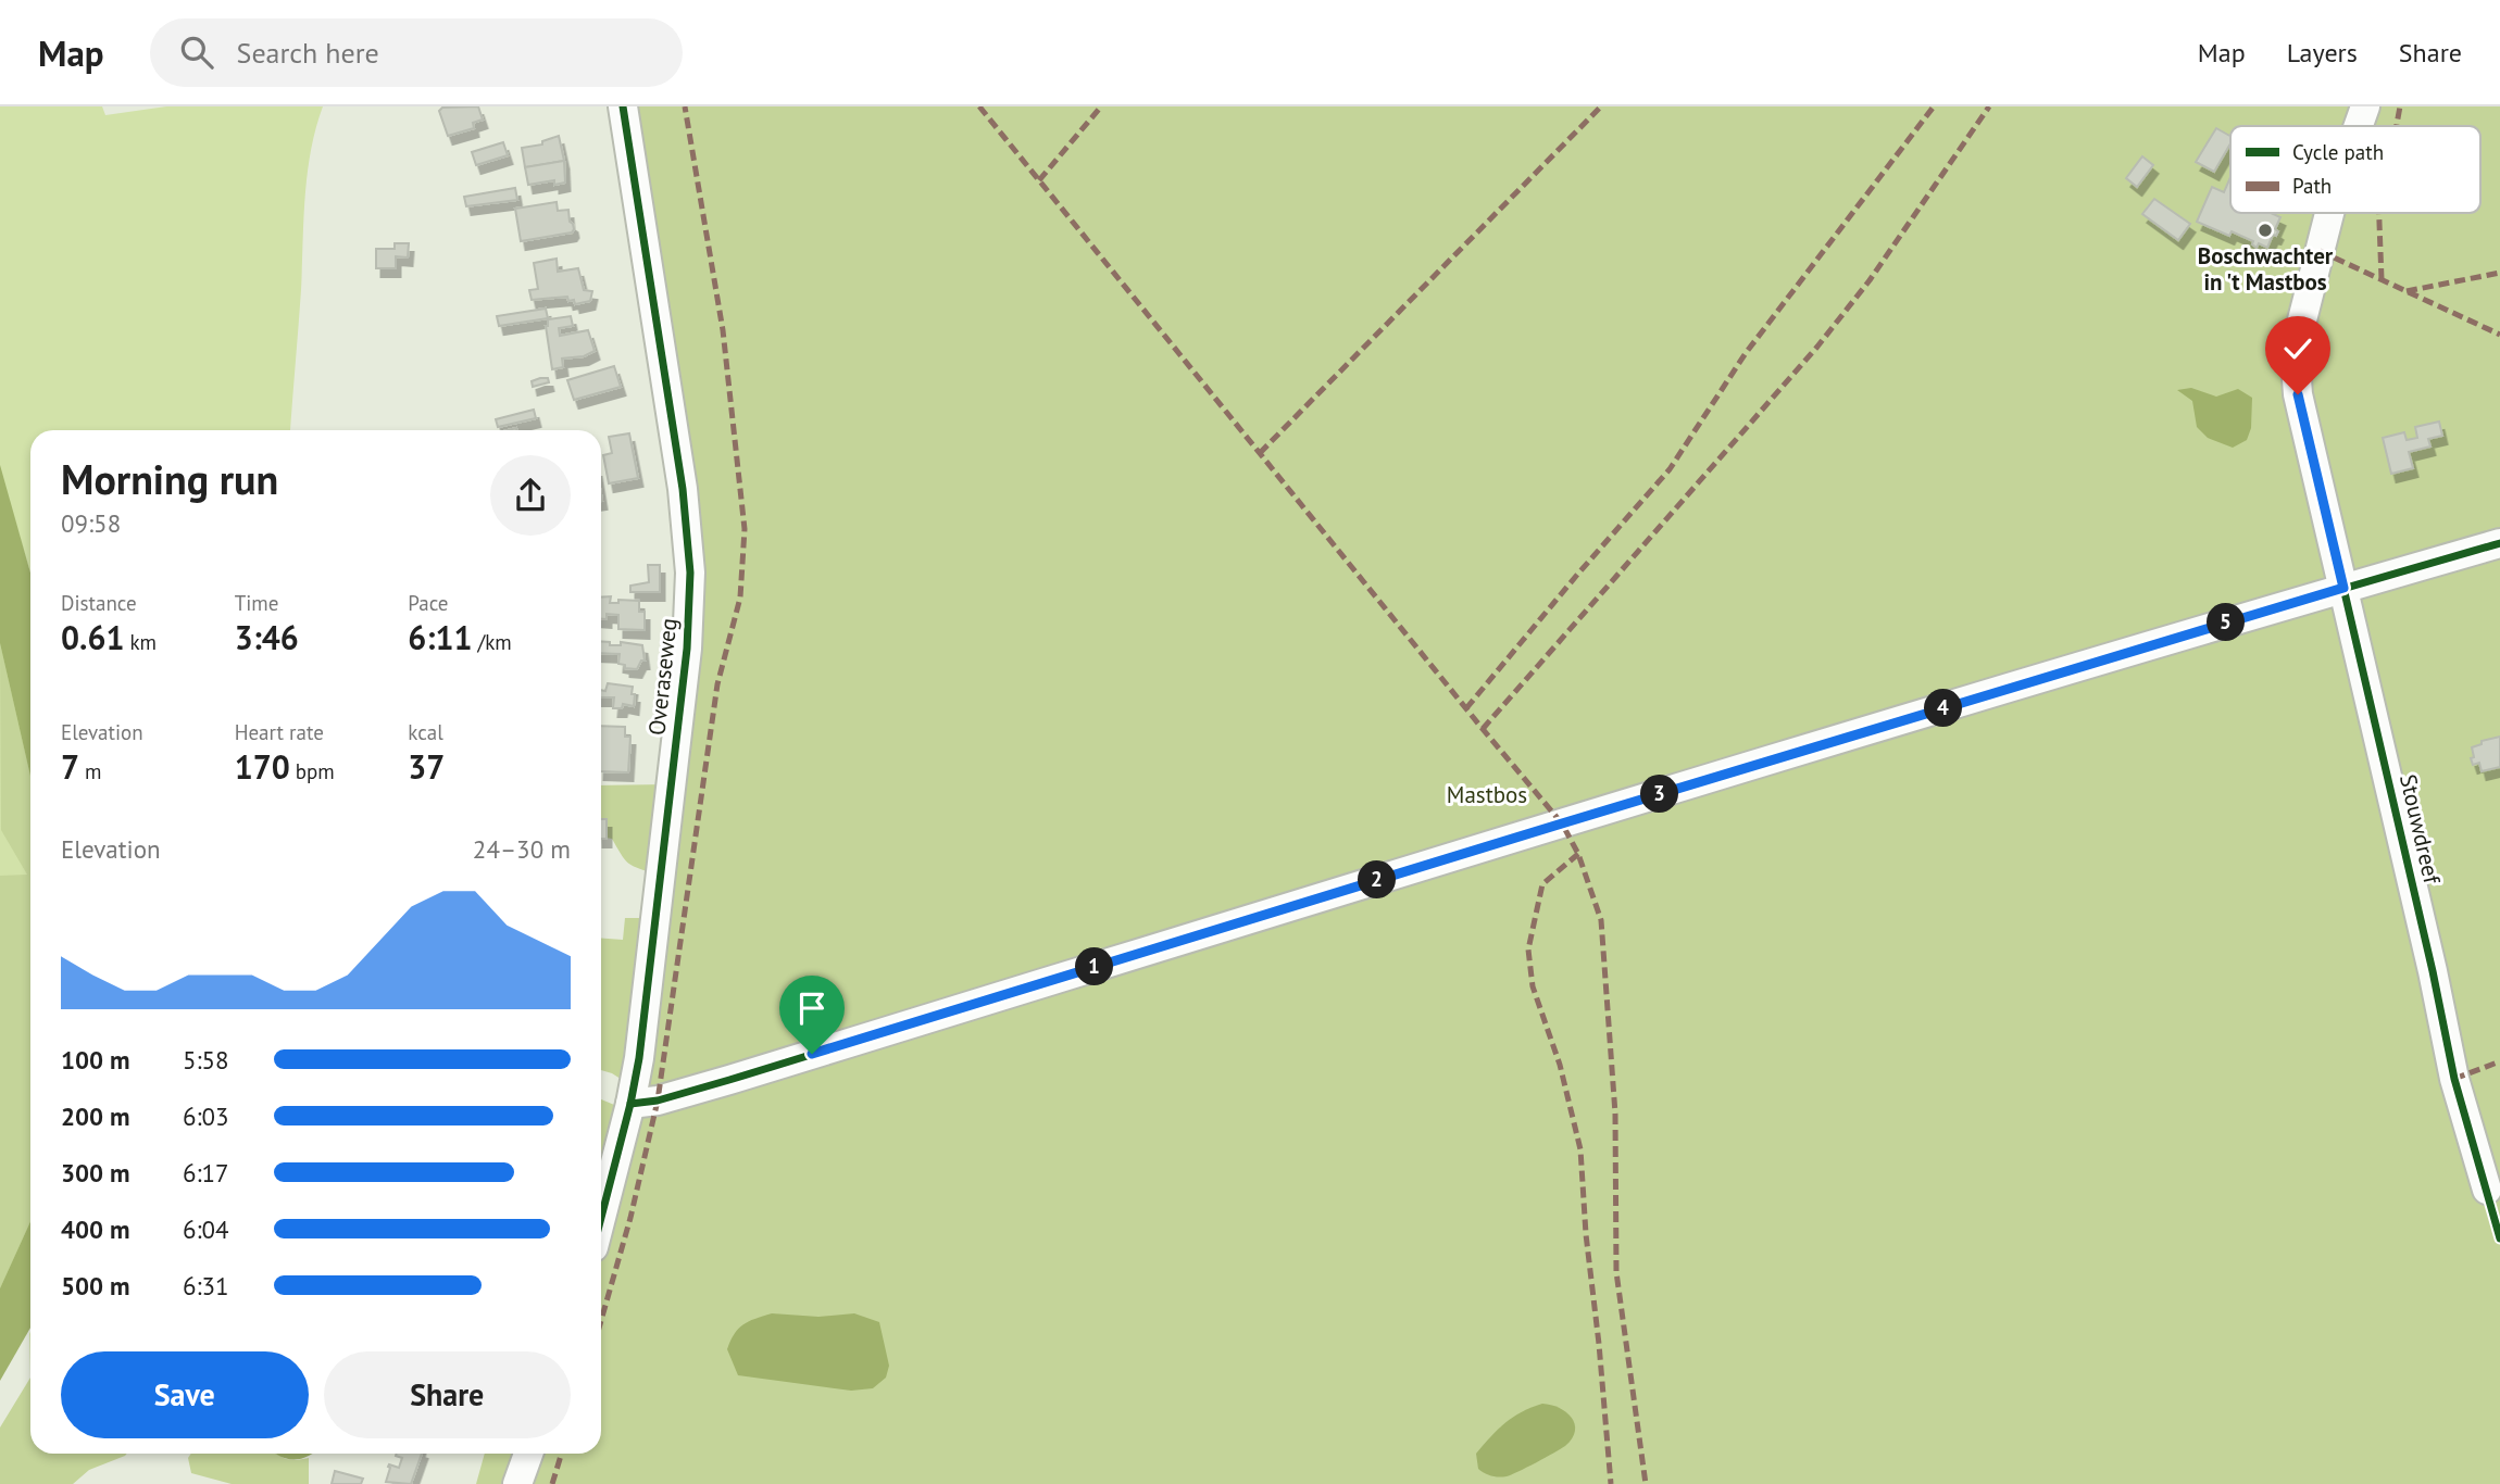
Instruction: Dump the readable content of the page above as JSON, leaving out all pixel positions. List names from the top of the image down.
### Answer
{
  "streets": {
    "street": ["Overaseweg", "Stouwdreef"]
  },
  "parks": ["Mastbos"],
  "places": ["Boschwachter in 't Mastbos"],
  "legend": ["Cycle path", "Path"],
  "page": {
    "header": "Map",
    "search": "Search here",
    "nav": ["Map", "Layers", "Share"],
    "heading": ["Morning run", "09:58"],
    "stats": [
      ["Distance", "0.61 km"],
      ["Time", "3:46"],
      ["Pace", "6:11 /km"],
      ["Elevation", "7 m"],
      ["Heart rate", "170 bpm"],
      ["kcal", "37"]
    ],
    "pins": [
      "5",
      "4",
      "3",
      "2",
      "1"
    ],
    "chart": ["Elevation", "24–30 m"],
    "list": [
      {
        "name": "100 m",
        "note": "5:58"
      },
      {
        "name": "200 m",
        "note": "6:03"
      },
      {
        "name": "300 m",
        "note": "6:17"
      },
      {
        "name": "400 m",
        "note": "6:04"
      },
      {
        "name": "500 m",
        "note": "6:31"
      }
    ],
    "buttons": ["Save", "Share"]
  }
}
